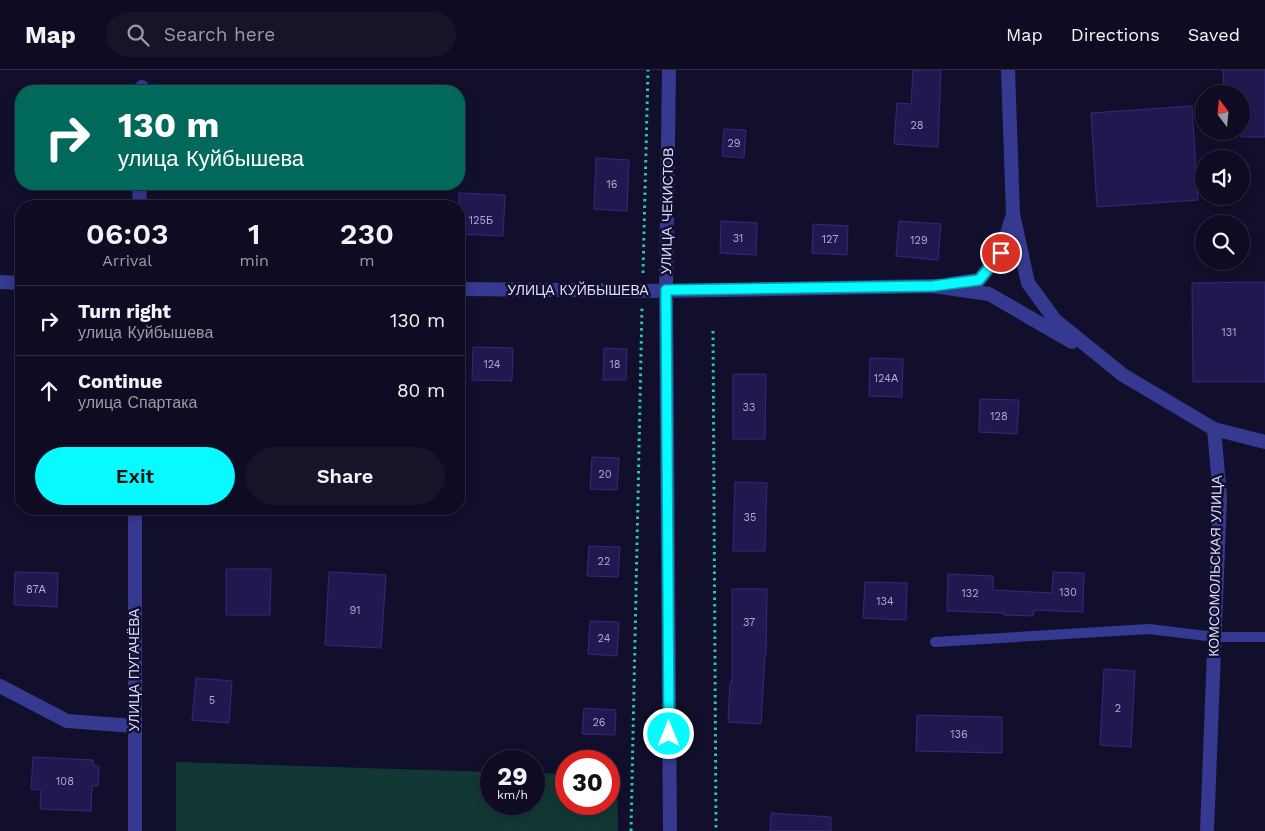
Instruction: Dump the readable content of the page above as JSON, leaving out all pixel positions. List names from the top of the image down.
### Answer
{
  "streets": {
    "street": [
      "УЛИЦА ЧЕКИСТОВ",
      "УЛИЦА КУЙБЫШЕВА",
      "КОМСОМОЛЬСКАЯ УЛИЦА",
      "УЛИЦА ПУГАЧЁВА"
    ]
  },
  "crossings": [
    ["УЛИЦА ЧЕКИСТОВ", "УЛИЦА КУЙБЫШЕВА"]
  ],
  "house_numbers": [
    "28",
    "29",
    "16",
    "125Б",
    "31",
    "127",
    "129",
    "131",
    "124",
    "18",
    "124А",
    "33",
    "128",
    "20",
    "35",
    "22",
    "87А",
    "130",
    "132",
    "134",
    "91",
    "37",
    "24",
    "5",
    "2",
    "26",
    "136",
    "108"
  ],
  "north": "top",
  "page": {
    "header": "Map",
    "search": "Search here",
    "nav": ["Map", "Directions", "Saved"],
    "turn": ["130 m", "улица Куйбышева"],
    "eta": [
      "06:03",
      "Arrival",
      "1",
      "min",
      "230",
      "m"
    ],
    "list": [
      {
        "name": "Turn right",
        "note": "улица Куйбышева",
        "value": "130 m"
      },
      {
        "name": "Continue",
        "note": "улица Спартака",
        "value": "80 m"
      }
    ],
    "buttons": ["Exit", "Share"],
    "speed": "29 km/h",
    "limit": "30"
  }
}
